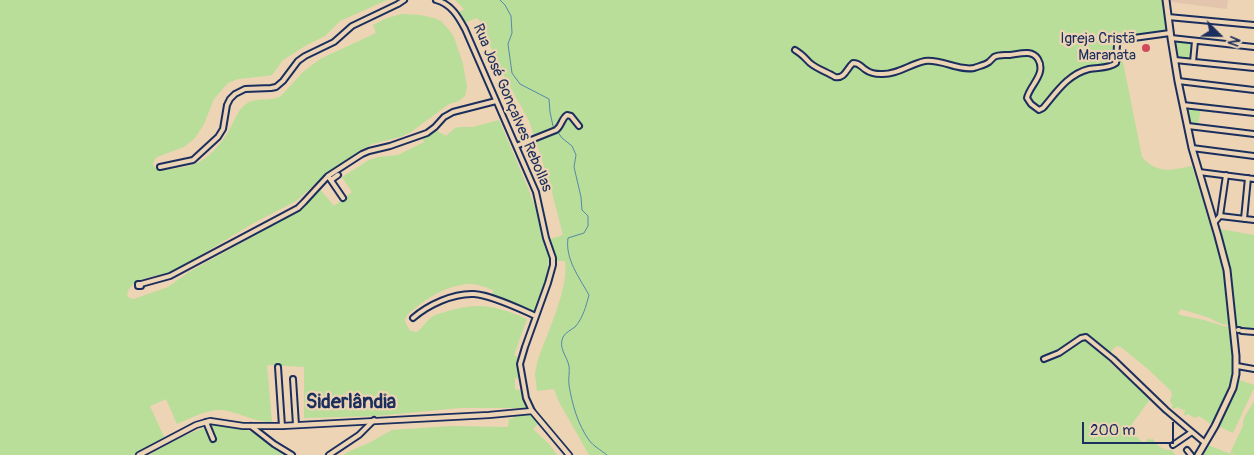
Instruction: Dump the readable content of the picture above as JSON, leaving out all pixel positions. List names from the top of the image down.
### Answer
{
  "streets": {
    "street": ["Rua José Gonçalves Rebollas"]
  },
  "districts": ["Siderlândia"],
  "places": ["Igreja Cristã Maranata"],
  "scale_bar": "200 m",
  "north": "bottom right"
}
